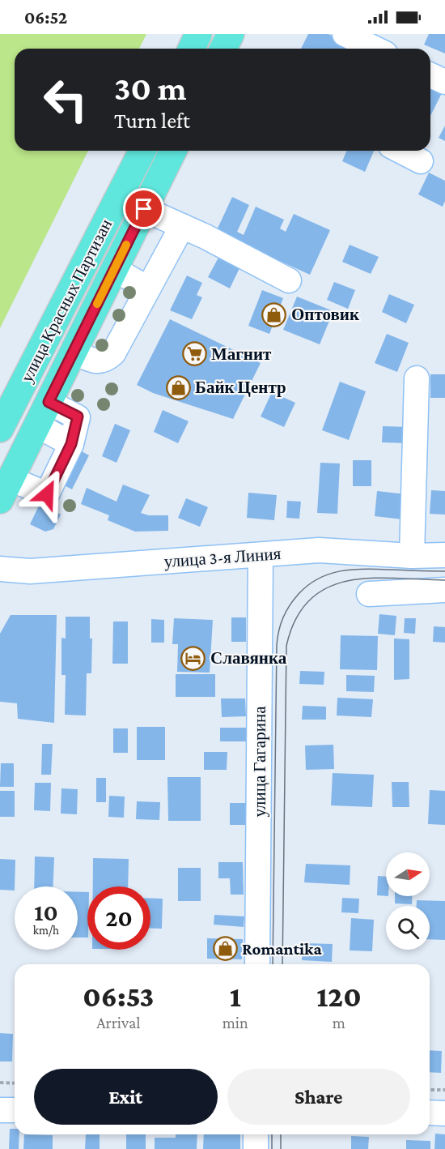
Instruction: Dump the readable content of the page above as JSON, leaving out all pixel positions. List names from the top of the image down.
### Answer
{
  "streets": {
    "highway": ["улица Красных Партизан"],
    "street": ["улица 3-я Линия", "улица Гагарина"]
  },
  "crossings": [
    ["улица 3-я Линия", "улица Гагарина"]
  ],
  "places": {
    "shop": ["Оптовик", "Байк Центр", "Romantika"],
    "supermarket": ["Магнит"],
    "hotel": ["Славянка"]
  },
  "north": "right",
  "page": {
    "status": "06:52",
    "turn": ["30 m", "Turn left"],
    "speed": "10 km/h",
    "limit": "20",
    "eta": [
      "06:53",
      "Arrival",
      "1",
      "min",
      "120",
      "m"
    ],
    "buttons": ["Exit", "Share"]
  }
}
